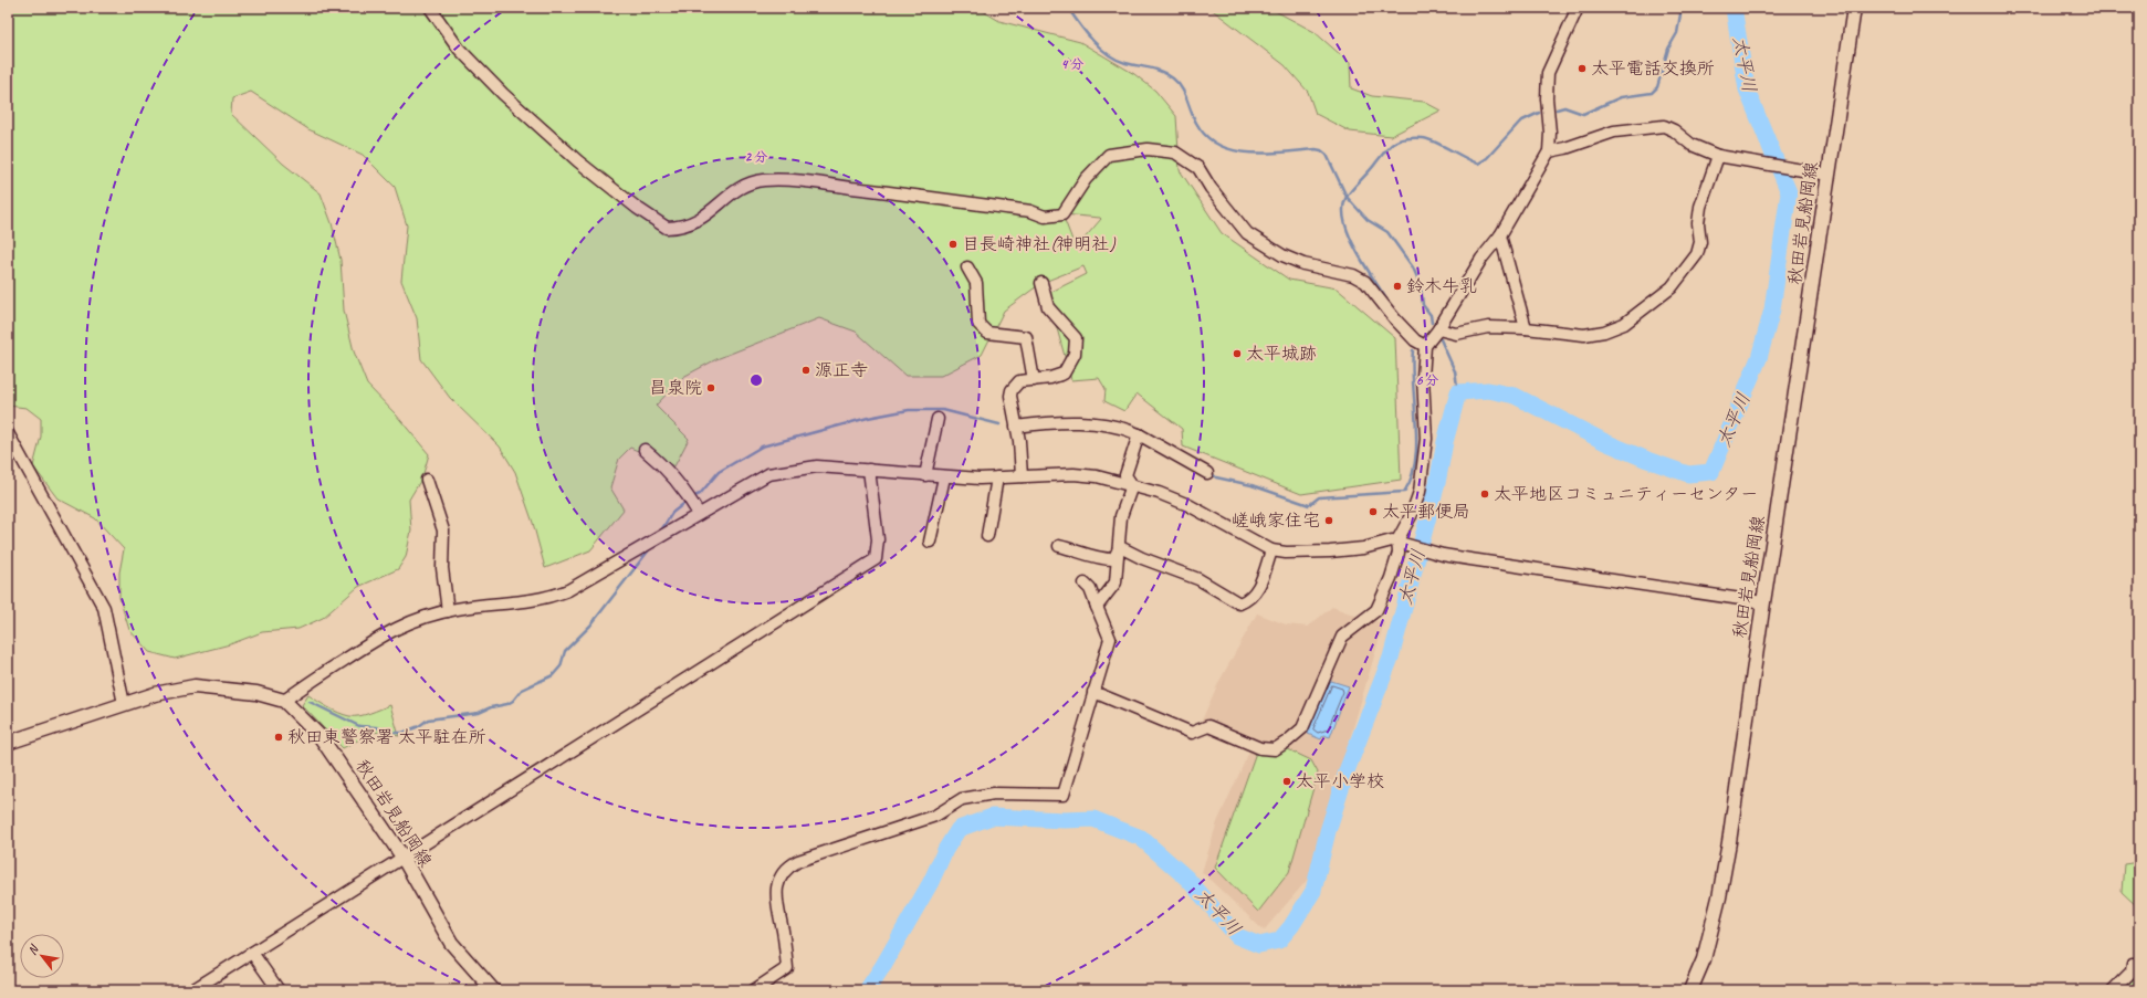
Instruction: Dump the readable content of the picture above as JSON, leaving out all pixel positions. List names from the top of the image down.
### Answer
{
  "streets": {
    "main road": ["秋田岩見船岡線"]
  },
  "water": ["太平川"],
  "places": [
    "太平電話交換所",
    "目長崎神社(神明社)",
    "鈴木牛乳",
    "太平城跡",
    "源正寺",
    "昌泉院",
    "太平地区コミュニティーセンター",
    "太平郵便局",
    "嵯峨家住宅",
    "秋田東警察署 太平駐在所",
    "太平小学校"
  ],
  "north": "top left",
  "rings": ["4 分", "2 分", "6 分"]
}
